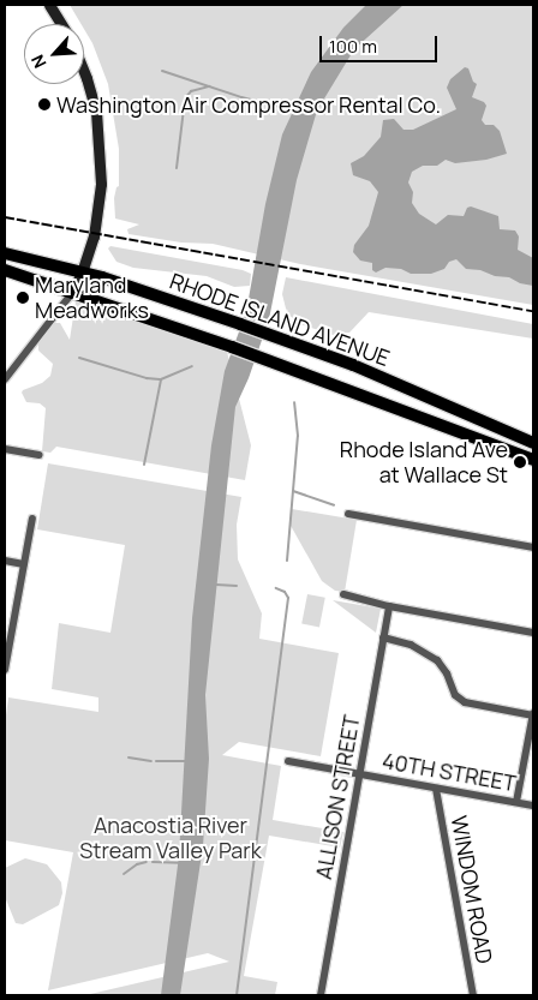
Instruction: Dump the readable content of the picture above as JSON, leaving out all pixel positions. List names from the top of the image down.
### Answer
{
  "streets": {
    "main road": ["RHODE ISLAND AVENUE"],
    "street": ["40TH STREET", "ALLISON STREET", "WINDOM ROAD"]
  },
  "crossings": [
    ["40TH STREET", "ALLISON STREET"],
    ["40TH STREET", "WINDOM ROAD"]
  ],
  "parks": ["Anacostia River Stream Valley Park"],
  "places": ["Washington Air Compressor Rental Co.", "Maryland Meadworks", "Rhode Island Ave at Wallace St"],
  "scale_bar": "100 m",
  "north": "bottom left"
}
